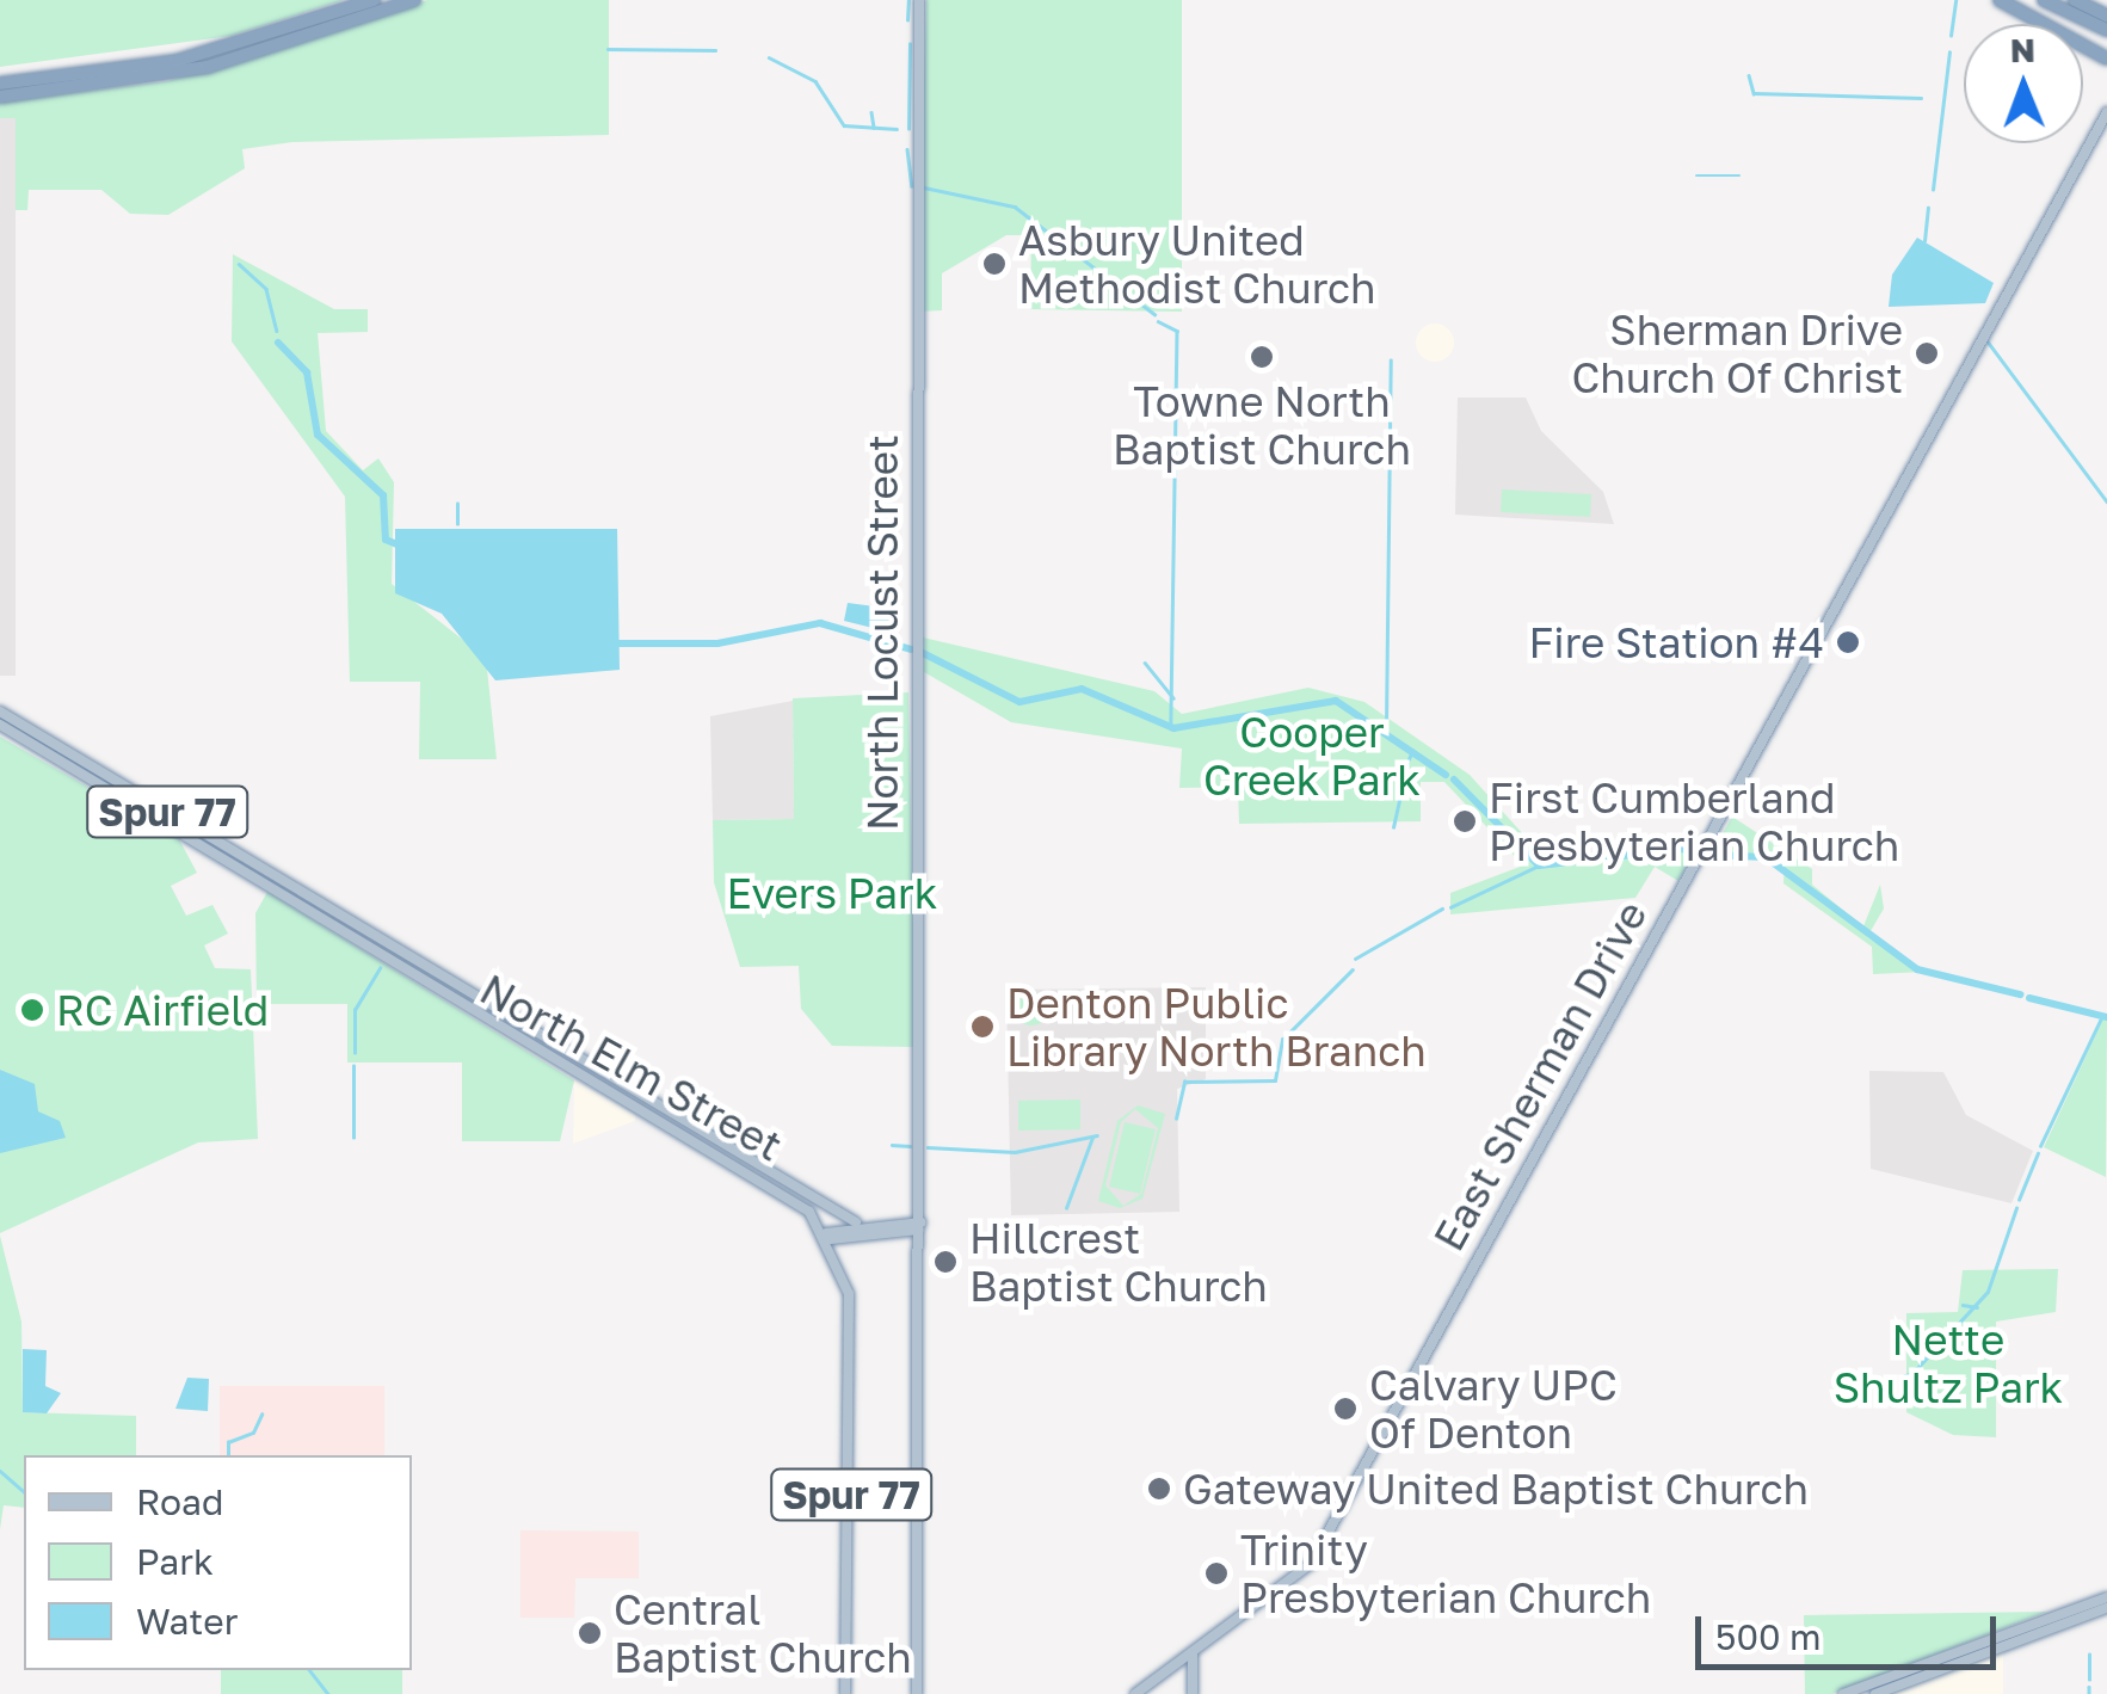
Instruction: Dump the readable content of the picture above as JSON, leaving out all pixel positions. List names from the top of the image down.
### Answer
{
  "streets": {
    "main road": [
      "North Locust Street",
      "Spur 77",
      "North Elm Street",
      "East Sherman Drive"
    ]
  },
  "crossings": [
    ["Spur 77", "North Elm Street"]
  ],
  "parks": ["Cooper Creek Park", "Evers Park", "Nette Shultz Park"],
  "places": [
    "Asbury United Methodist Church",
    "Sherman Drive Church Of Christ",
    "Towne North Baptist Church",
    "Fire Station #4",
    "First Cumberland Presbyterian Church",
    "RC Airfield",
    "Denton Public Library North Branch",
    "Hillcrest Baptist Church",
    "Calvary UPC Of Denton",
    "Gateway United Baptist Church",
    "Trinity Presbyterian Church",
    "Central Baptist Church"
  ],
  "legend": ["Road", "Park", "Water"],
  "scale_bar": "500 m",
  "north": "top"
}
